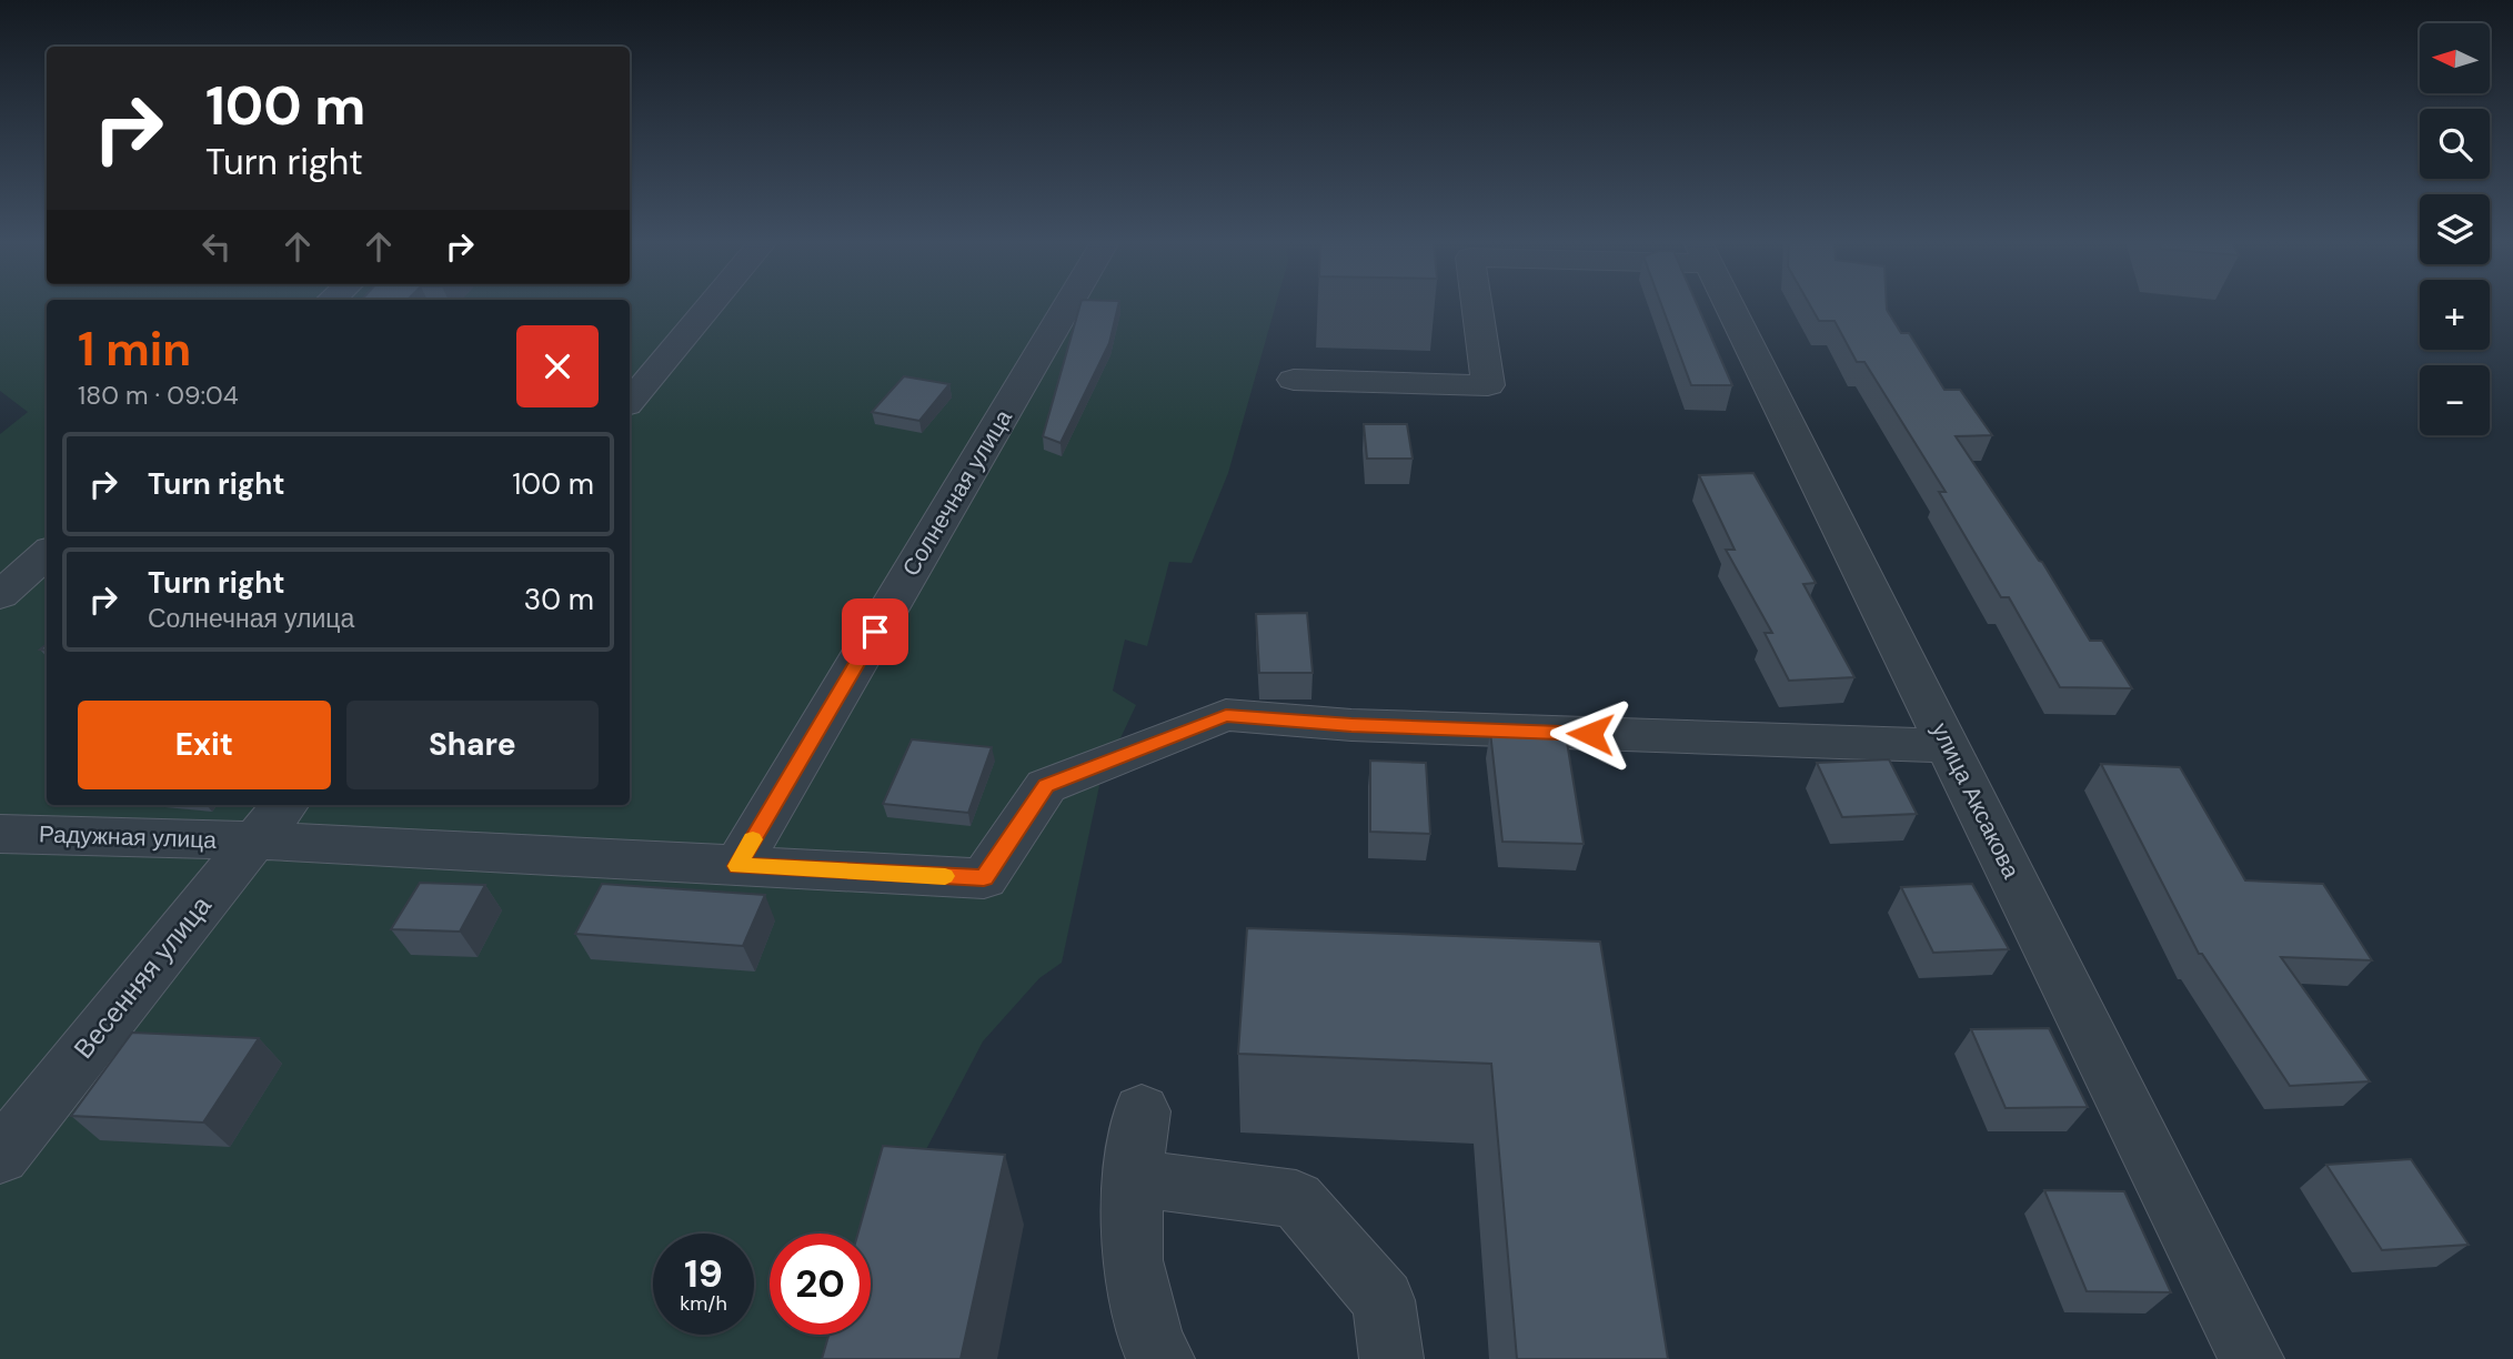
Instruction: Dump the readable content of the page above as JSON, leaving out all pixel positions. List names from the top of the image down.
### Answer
{
  "streets": {
    "street": [
      "Солнечная улица",
      "улица Аксакова",
      "Радужная улица",
      "Весенняя улица"
    ]
  },
  "crossings": [
    ["Солнечная улица", "Радужная улица"],
    ["улица Аксакова", "Радужная улица"],
    ["Радужная улица", "Весенняя улица"]
  ],
  "north": "left",
  "page": {
    "map_buttons": ["+", "−"],
    "turn": ["100 m", "Turn right"],
    "heading": ["1 min", "180 m · 09:04"],
    "list": [
      {
        "name": "Turn right",
        "value": "100 m"
      },
      {
        "name": "Turn right",
        "note": "Солнечная улица",
        "value": "30 m"
      }
    ],
    "buttons": ["Exit", "Share"],
    "speed": "19 km/h",
    "limit": "20"
  }
}
